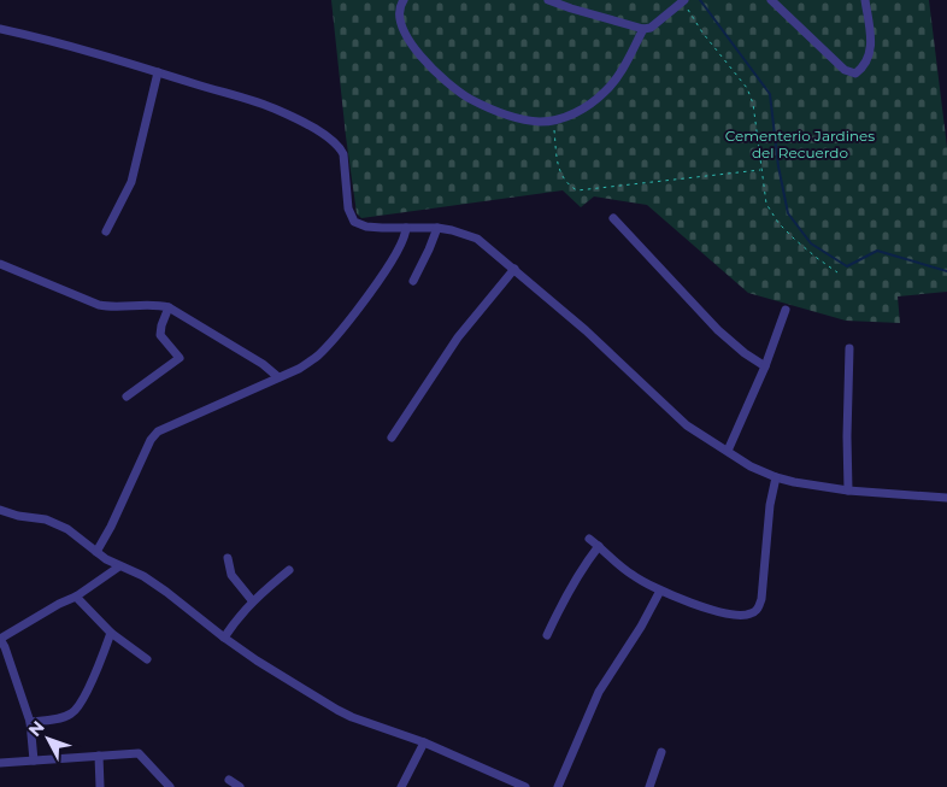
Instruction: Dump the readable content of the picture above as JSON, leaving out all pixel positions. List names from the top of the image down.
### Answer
{
  "parks": ["Cementerio Jardines del Recuerdo"],
  "north": "top left"
}
